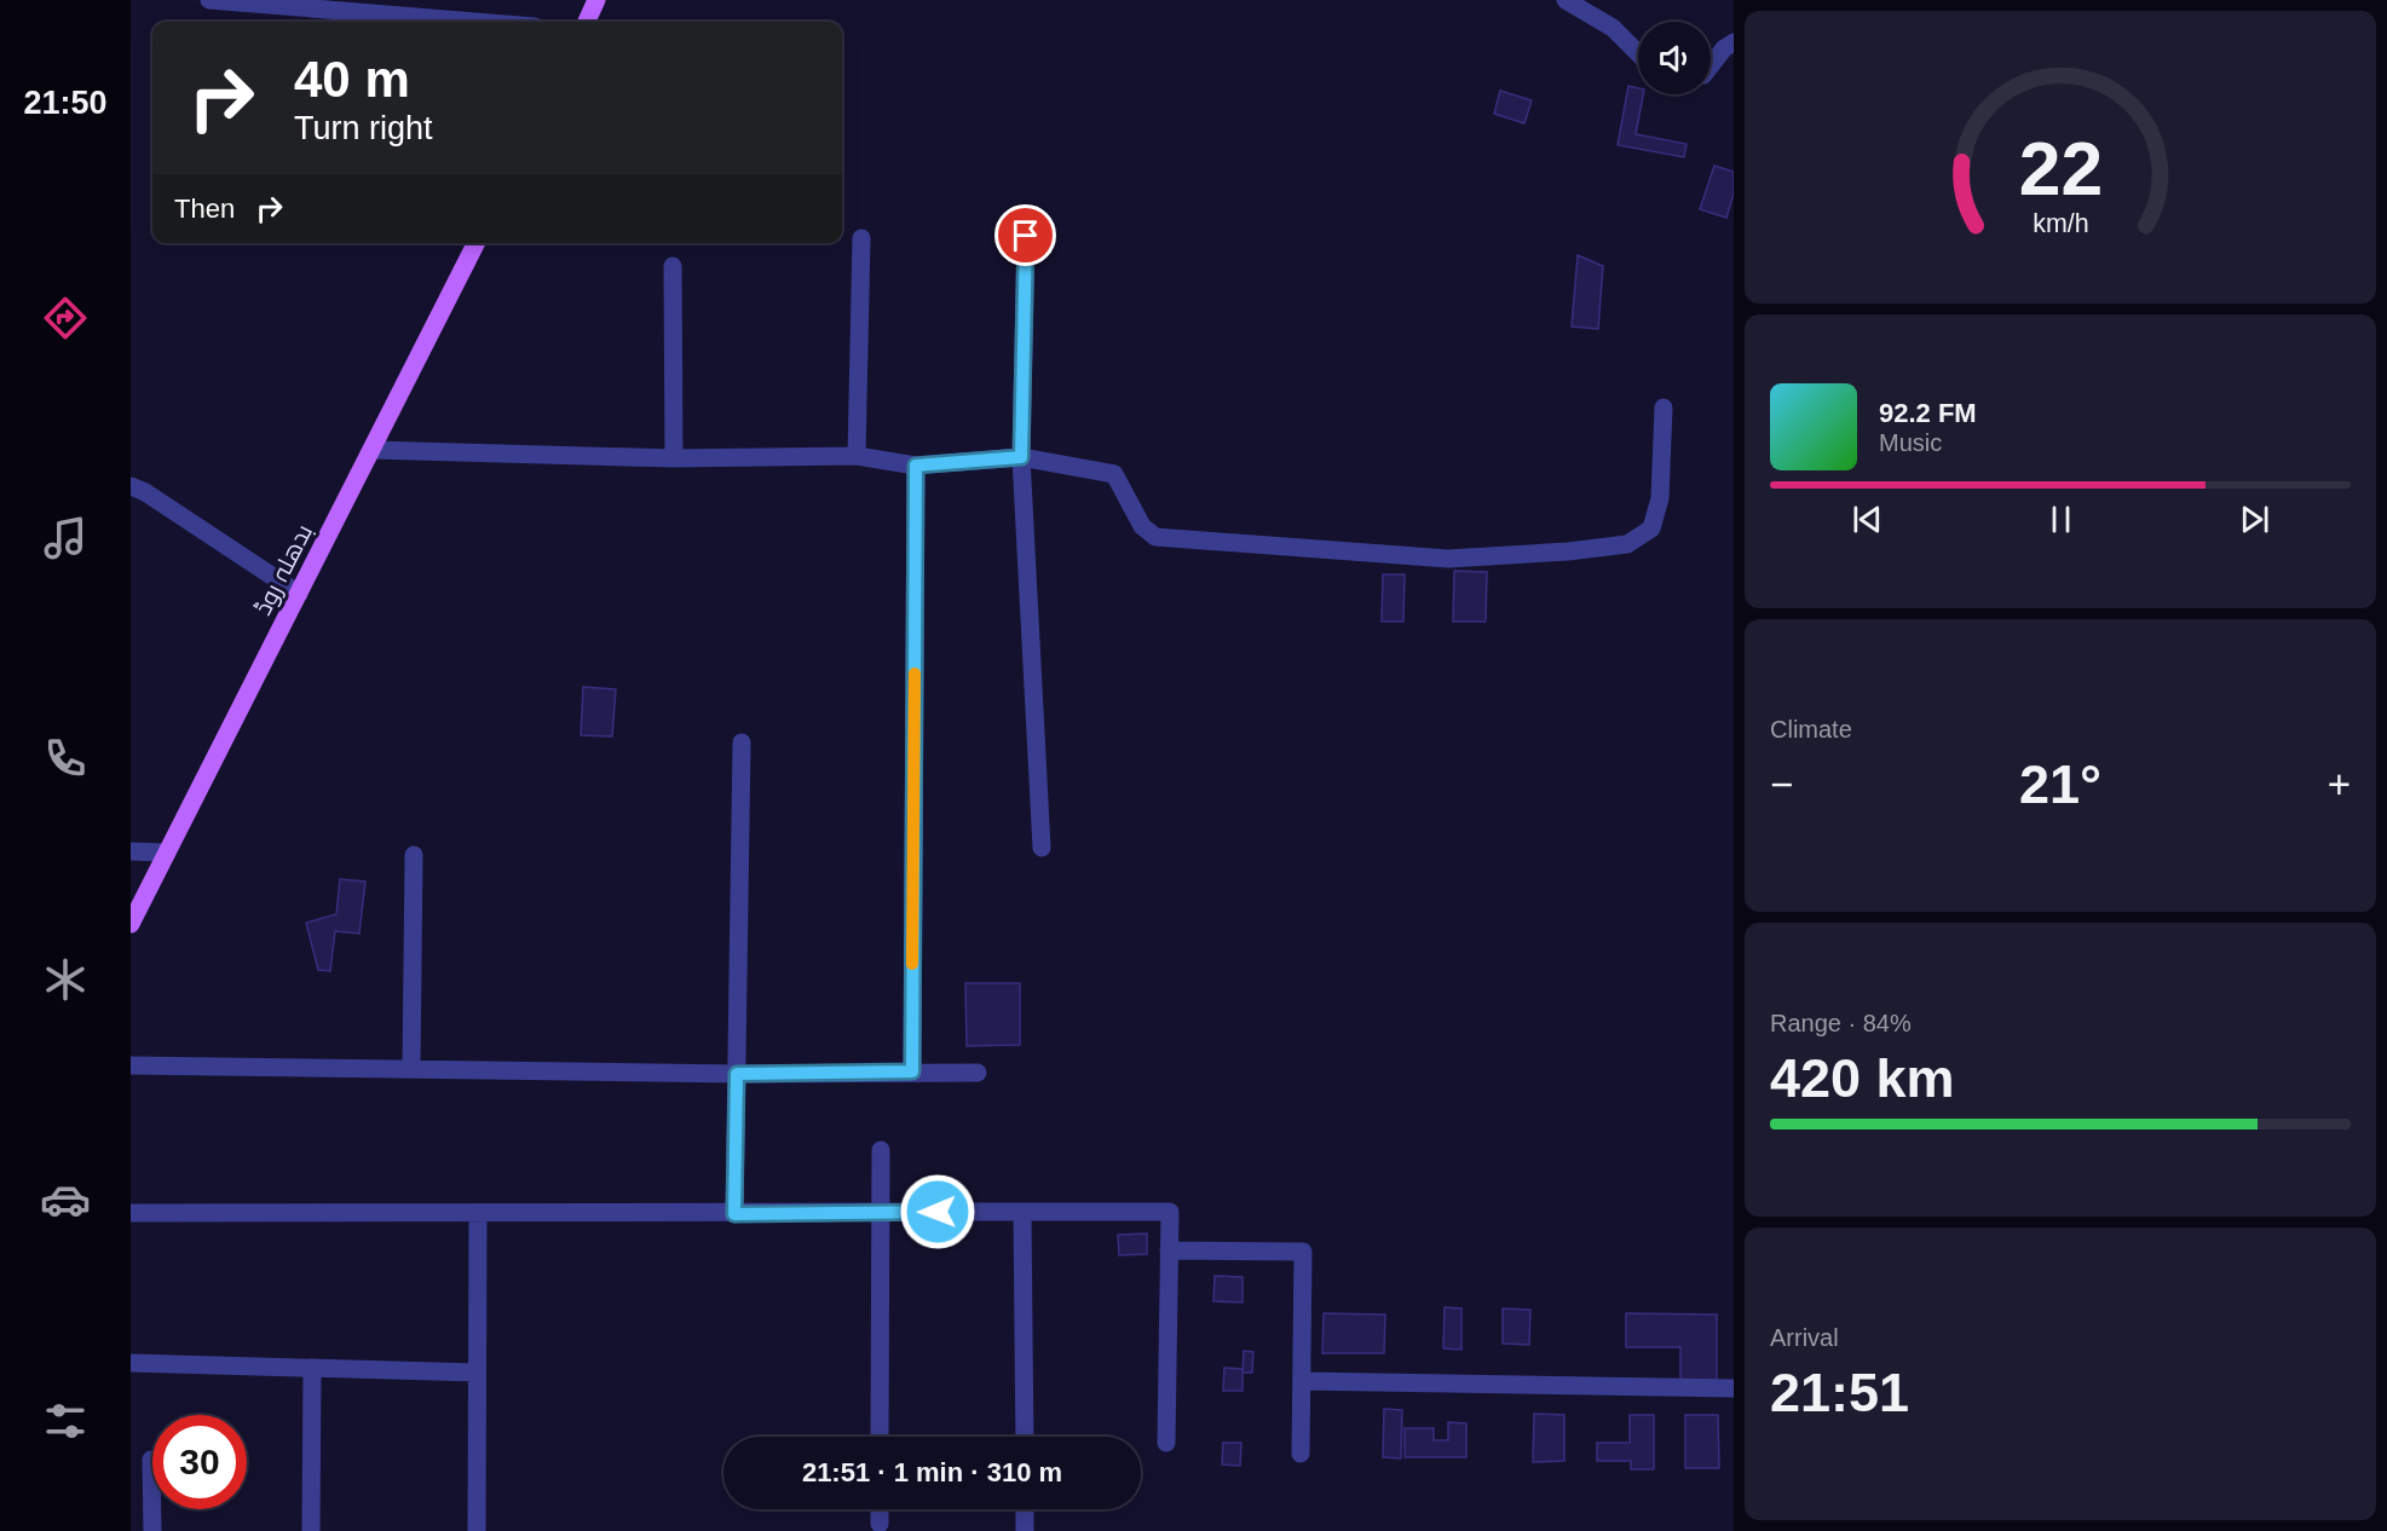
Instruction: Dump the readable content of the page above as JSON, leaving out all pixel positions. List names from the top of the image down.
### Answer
{
  "streets": {
    "main road": ["بدھلہ روڈ"]
  },
  "page": {
    "tabs": "21:50",
    "turn": ["40 m", "Turn right"],
    "then": "Then",
    "song": ["92.2 FM", "Music"],
    "tile": [
      "Climate",
      ["Range · 84%", "420 km"],
      ["Arrival", "21:51"]
    ],
    "heat": ["−", "21°", "+"],
    "limit": "30",
    "trip": "21:51 · 1 min · 310 m",
    "gauge": ["22", "km/h"]
  }
}
